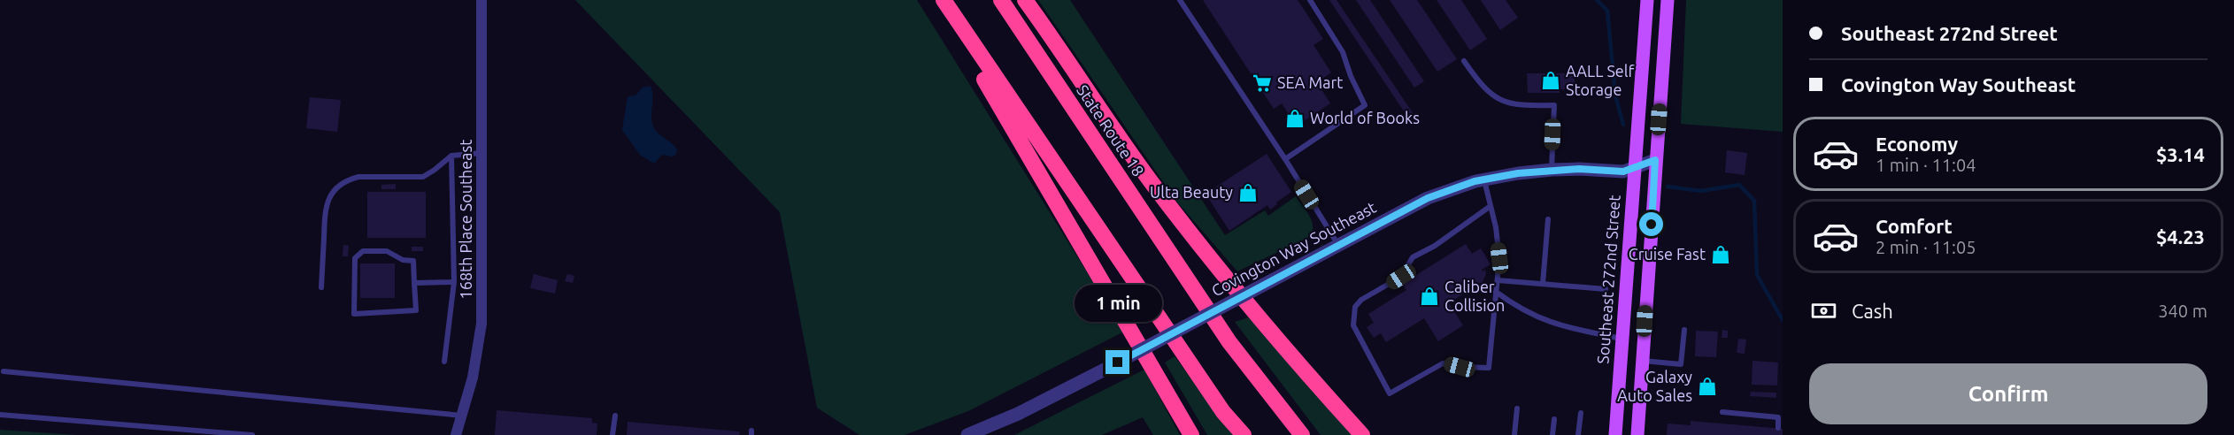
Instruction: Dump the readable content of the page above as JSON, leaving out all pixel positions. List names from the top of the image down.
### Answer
{
  "streets": {
    "highway": ["State Route 18"],
    "main road": ["Southeast 272nd Street"],
    "street": ["168th Place Southeast", "Covington Way Southeast"]
  },
  "crossings": [
    ["Covington Way Southeast", "Southeast 272nd Street"]
  ],
  "places": {
    "shop": [
      "AALL Self Storage",
      "World of Books",
      "Ulta Beauty",
      "Cruise Fast",
      "Caliber Collision",
      "Galaxy Auto Sales"
    ],
    "supermarket": ["SEA Mart"]
  },
  "page": {
    "banner": ["Southeast 272nd Street", "Covington Way Southeast"],
    "list": [
      {
        "name": "Economy",
        "note": "1 min · 11:04",
        "value": "$3.14"
      },
      {
        "name": "Comfort",
        "note": "2 min · 11:05",
        "value": "$4.23"
      }
    ],
    "pay": ["Cash", "340 m"],
    "bubble": "1 min",
    "buttons": "Confirm"
  }
}
